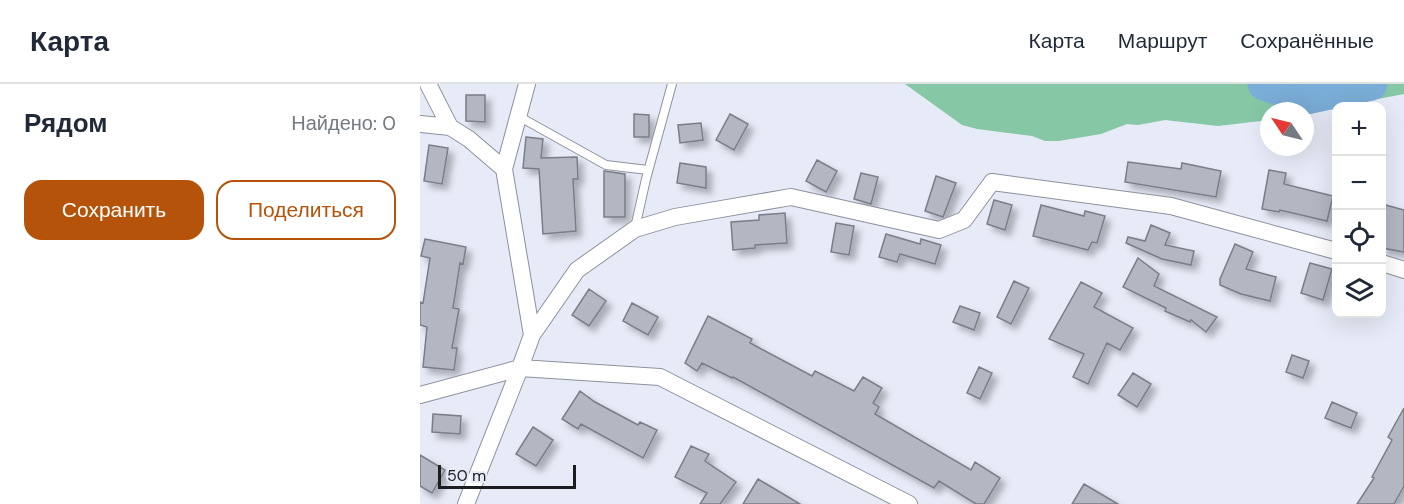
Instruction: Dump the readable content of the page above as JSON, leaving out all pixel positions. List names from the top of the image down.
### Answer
{
  "scale_bar": "50 m",
  "north": "top left",
  "page": {
    "header": "Карта",
    "nav": ["Карта", "Маршрут", "Сохранённые"],
    "heading": ["Рядом", "Найдено: 0"],
    "map_buttons": ["+", "−"],
    "buttons": ["Сохранить", "Поделиться"],
    "scale": "50 m"
  }
}
